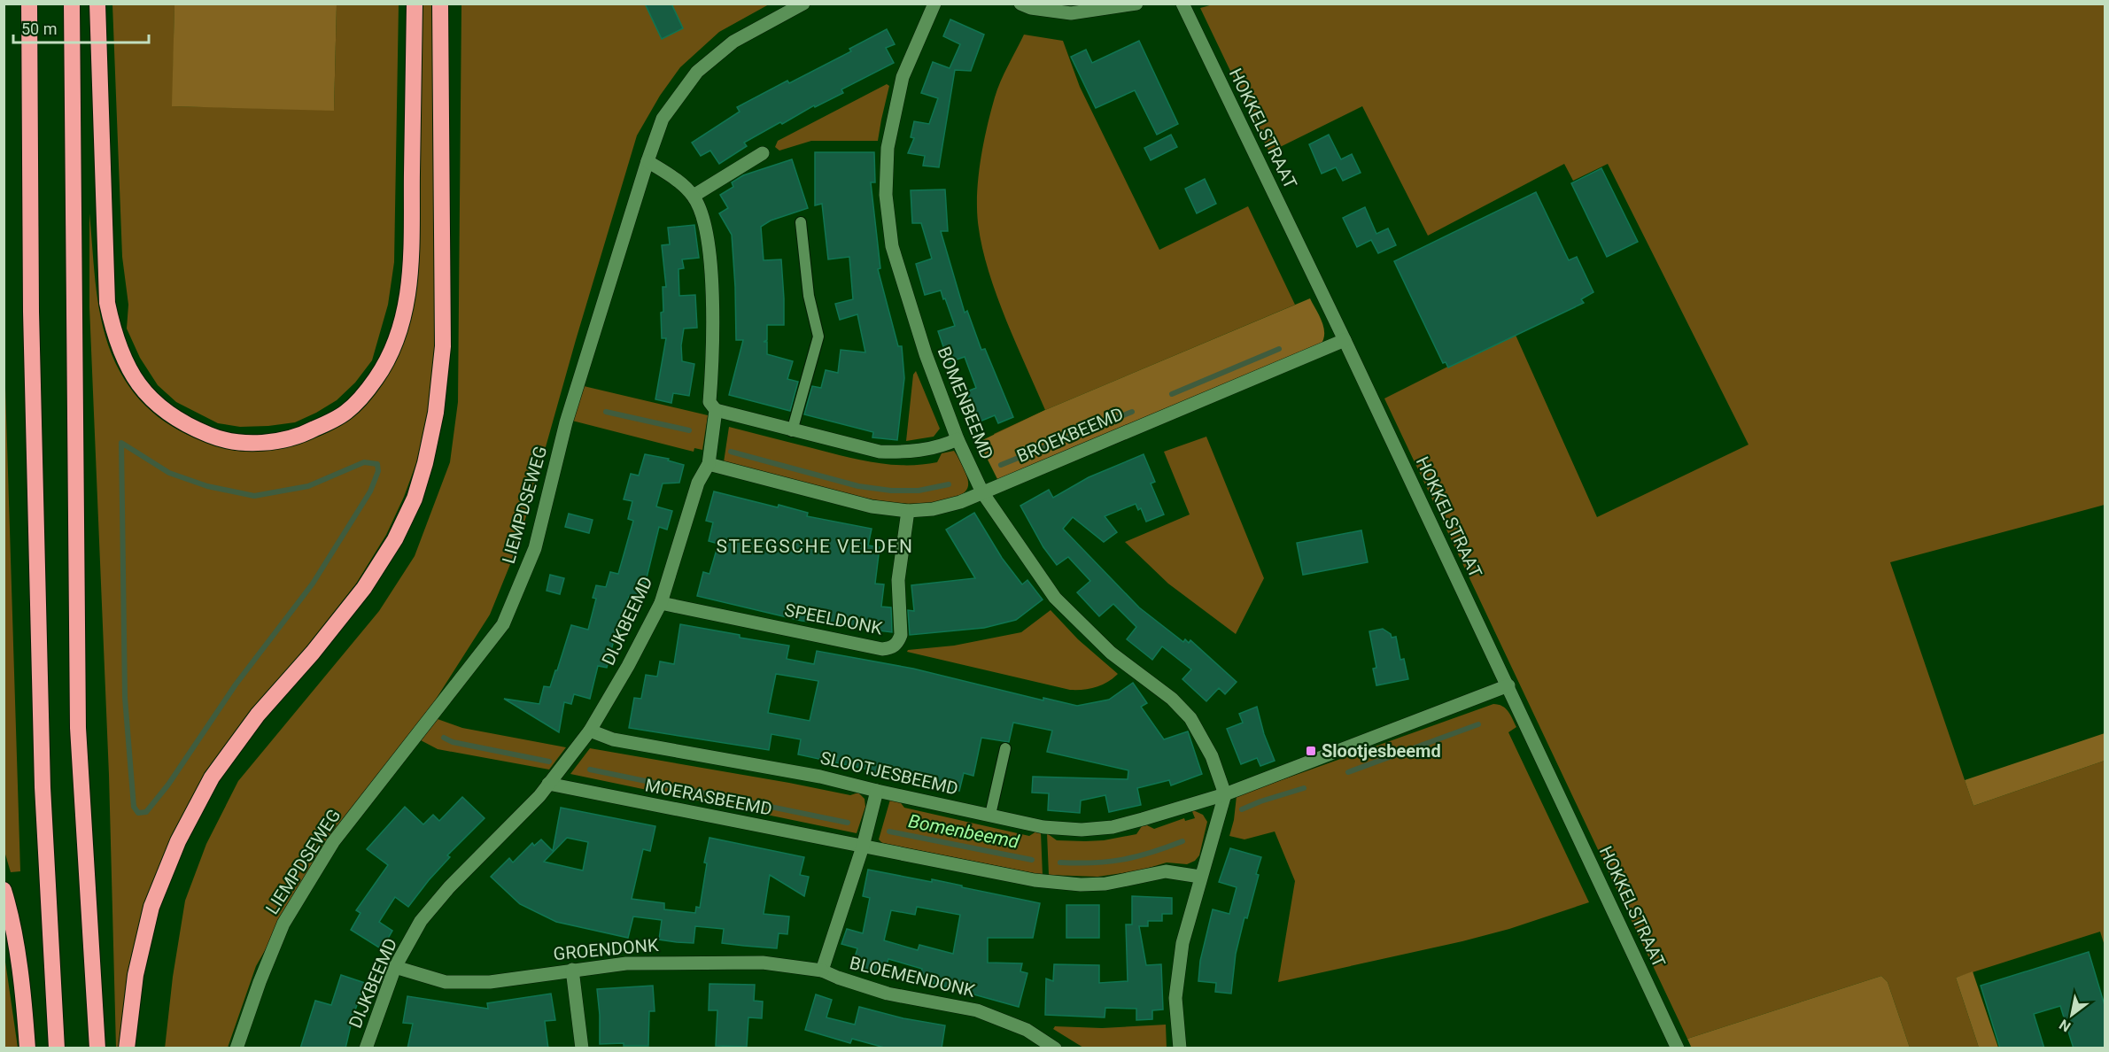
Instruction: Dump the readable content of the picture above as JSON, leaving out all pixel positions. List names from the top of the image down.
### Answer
{
  "streets": {
    "street": [
      "HOKKELSTRAAT",
      "BOMENBEEMD",
      "BROEKBEEMD",
      "LIEMPDSEWEG",
      "SPEELDONK",
      "DIJKBEEMD",
      "SLOOTJESBEEMD",
      "MOERASBEEMD",
      "GROENDONK",
      "BLOEMENDONK"
    ]
  },
  "crossings": [
    ["HOKKELSTRAAT", "BROEKBEEMD"],
    ["HOKKELSTRAAT", "SLOOTJESBEEMD"],
    ["BOMENBEEMD", "BROEKBEEMD"],
    ["BOMENBEEMD", "SLOOTJESBEEMD"],
    ["BROEKBEEMD", "SPEELDONK"],
    ["BROEKBEEMD", "DIJKBEEMD"],
    ["LIEMPDSEWEG", "DIJKBEEMD"],
    ["SPEELDONK", "DIJKBEEMD"],
    ["DIJKBEEMD", "SLOOTJESBEEMD"],
    ["DIJKBEEMD", "MOERASBEEMD"],
    ["DIJKBEEMD", "GROENDONK"],
    ["SLOOTJESBEEMD", "BLOEMENDONK"],
    ["MOERASBEEMD", "BLOEMENDONK"],
    ["GROENDONK", "BLOEMENDONK"]
  ],
  "districts": ["STEEGSCHE VELDEN"],
  "water": ["Bomenbeemd"],
  "places": {
    "transit": ["Slootjesbeemd"]
  },
  "scale_bar": "50 m",
  "north": "bottom left"
}
